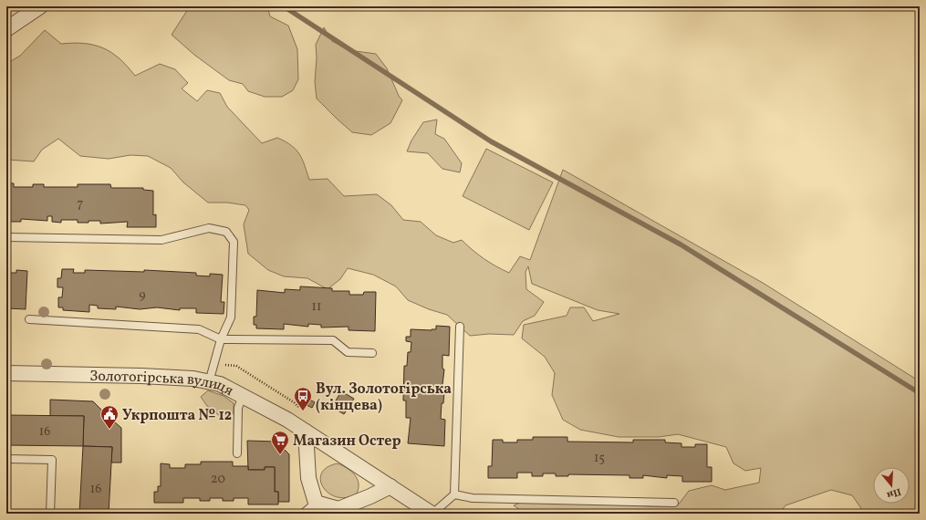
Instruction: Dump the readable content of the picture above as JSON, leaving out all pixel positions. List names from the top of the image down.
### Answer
{
  "streets": {
    "street": ["Золотогірська вулиця"]
  },
  "places": {
    "bus stop": ["Вул. Золотогірська (кінцева)"],
    "public building": ["Укрпошта № 12"],
    "supermarket": ["Магазин Остер"]
  },
  "house_numbers": [
    "7",
    "9",
    "11",
    "16",
    "15",
    "20",
    "16"
  ],
  "north": "bottom"
}
